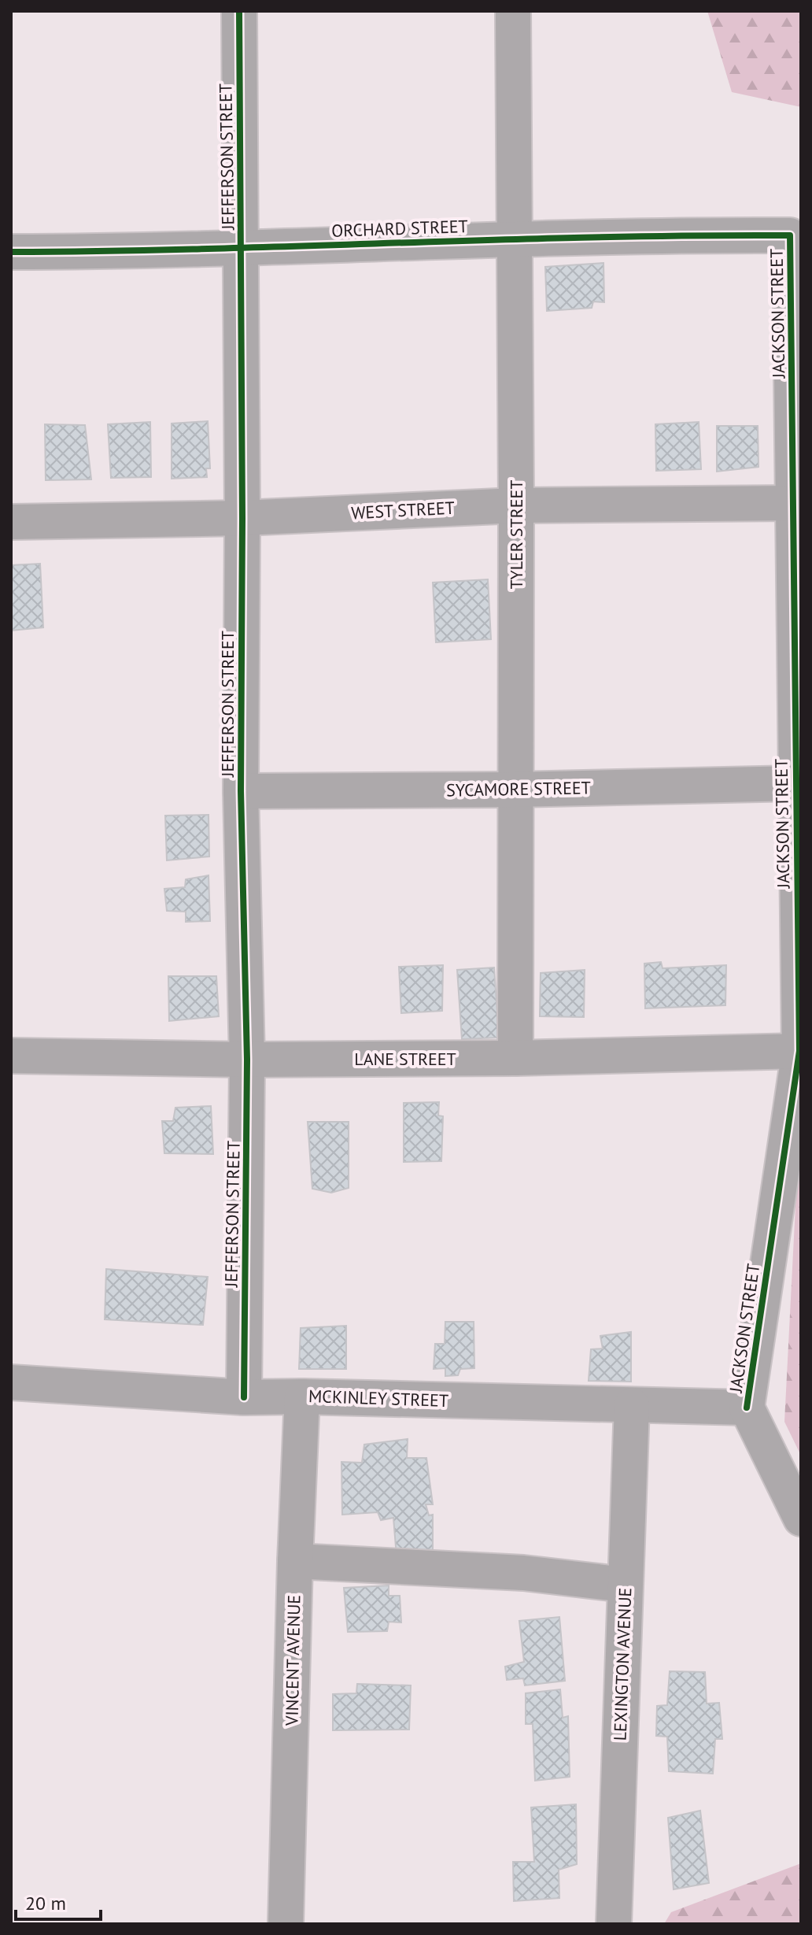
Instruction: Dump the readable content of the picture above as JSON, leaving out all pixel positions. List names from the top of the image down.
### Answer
{
  "streets": {
    "street": [
      "JEFFERSON STREET",
      "ORCHARD STREET",
      "JACKSON STREET",
      "WEST STREET",
      "TYLER STREET",
      "SYCAMORE STREET",
      "LANE STREET",
      "MCKINLEY STREET",
      "VINCENT AVENUE",
      "LEXINGTON AVENUE"
    ]
  },
  "crossings": [
    ["JEFFERSON STREET", "ORCHARD STREET"],
    ["JEFFERSON STREET", "WEST STREET"],
    ["JEFFERSON STREET", "SYCAMORE STREET"],
    ["JEFFERSON STREET", "LANE STREET"],
    ["JEFFERSON STREET", "MCKINLEY STREET"],
    ["ORCHARD STREET", "JACKSON STREET"],
    ["ORCHARD STREET", "TYLER STREET"],
    ["JACKSON STREET", "WEST STREET"],
    ["JACKSON STREET", "SYCAMORE STREET"],
    ["JACKSON STREET", "LANE STREET"],
    ["JACKSON STREET", "MCKINLEY STREET"],
    ["WEST STREET", "TYLER STREET"],
    ["TYLER STREET", "SYCAMORE STREET"],
    ["TYLER STREET", "LANE STREET"],
    ["MCKINLEY STREET", "VINCENT AVENUE"],
    ["MCKINLEY STREET", "LEXINGTON AVENUE"]
  ],
  "scale_bar": "20 m"
}
